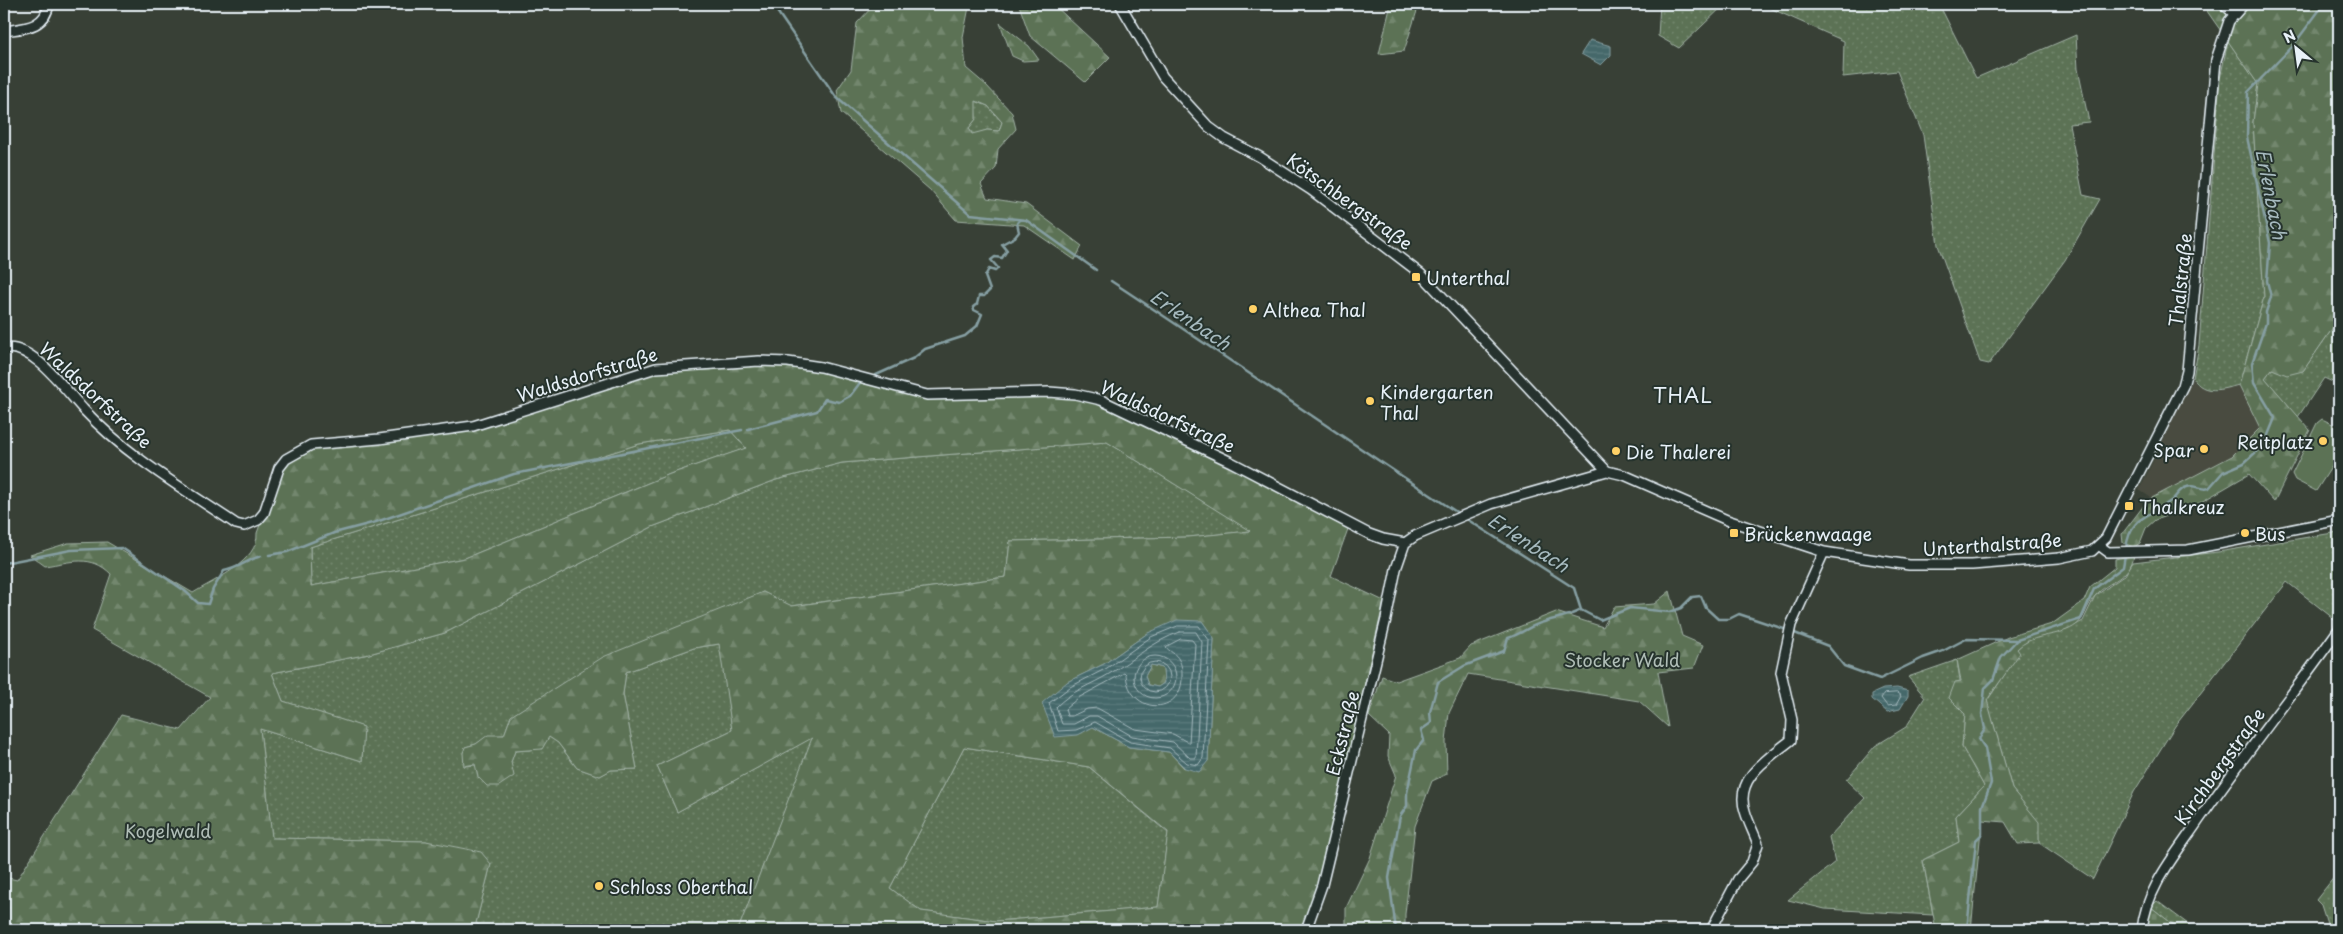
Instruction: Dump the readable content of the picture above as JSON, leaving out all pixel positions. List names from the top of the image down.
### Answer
{
  "streets": {
    "street": [
      "Kötschbergstraße",
      "Thalstraße",
      "Waldsdorfstraße",
      "Unterthalstraße",
      "Eckstraße",
      "Kirchbergstraße"
    ]
  },
  "crossings": [
    ["Kötschbergstraße", "Unterthalstraße"],
    ["Thalstraße", "Unterthalstraße"],
    ["Waldsdorfstraße", "Eckstraße"]
  ],
  "districts": ["THAL"],
  "water": ["Erlenbach"],
  "parks": ["Stocker Wald", "Kogelwald"],
  "places": {
    "transit": ["Unterthal", "Thalkreuz", "Brückenwaage"],
    "other": [
      "Althea Thal",
      "Kindergarten Thal",
      "Reitplatz",
      "Spar",
      "Die Thalerei",
      "Bus",
      "Schloss Oberthal"
    ]
  },
  "north": "top left"
}
